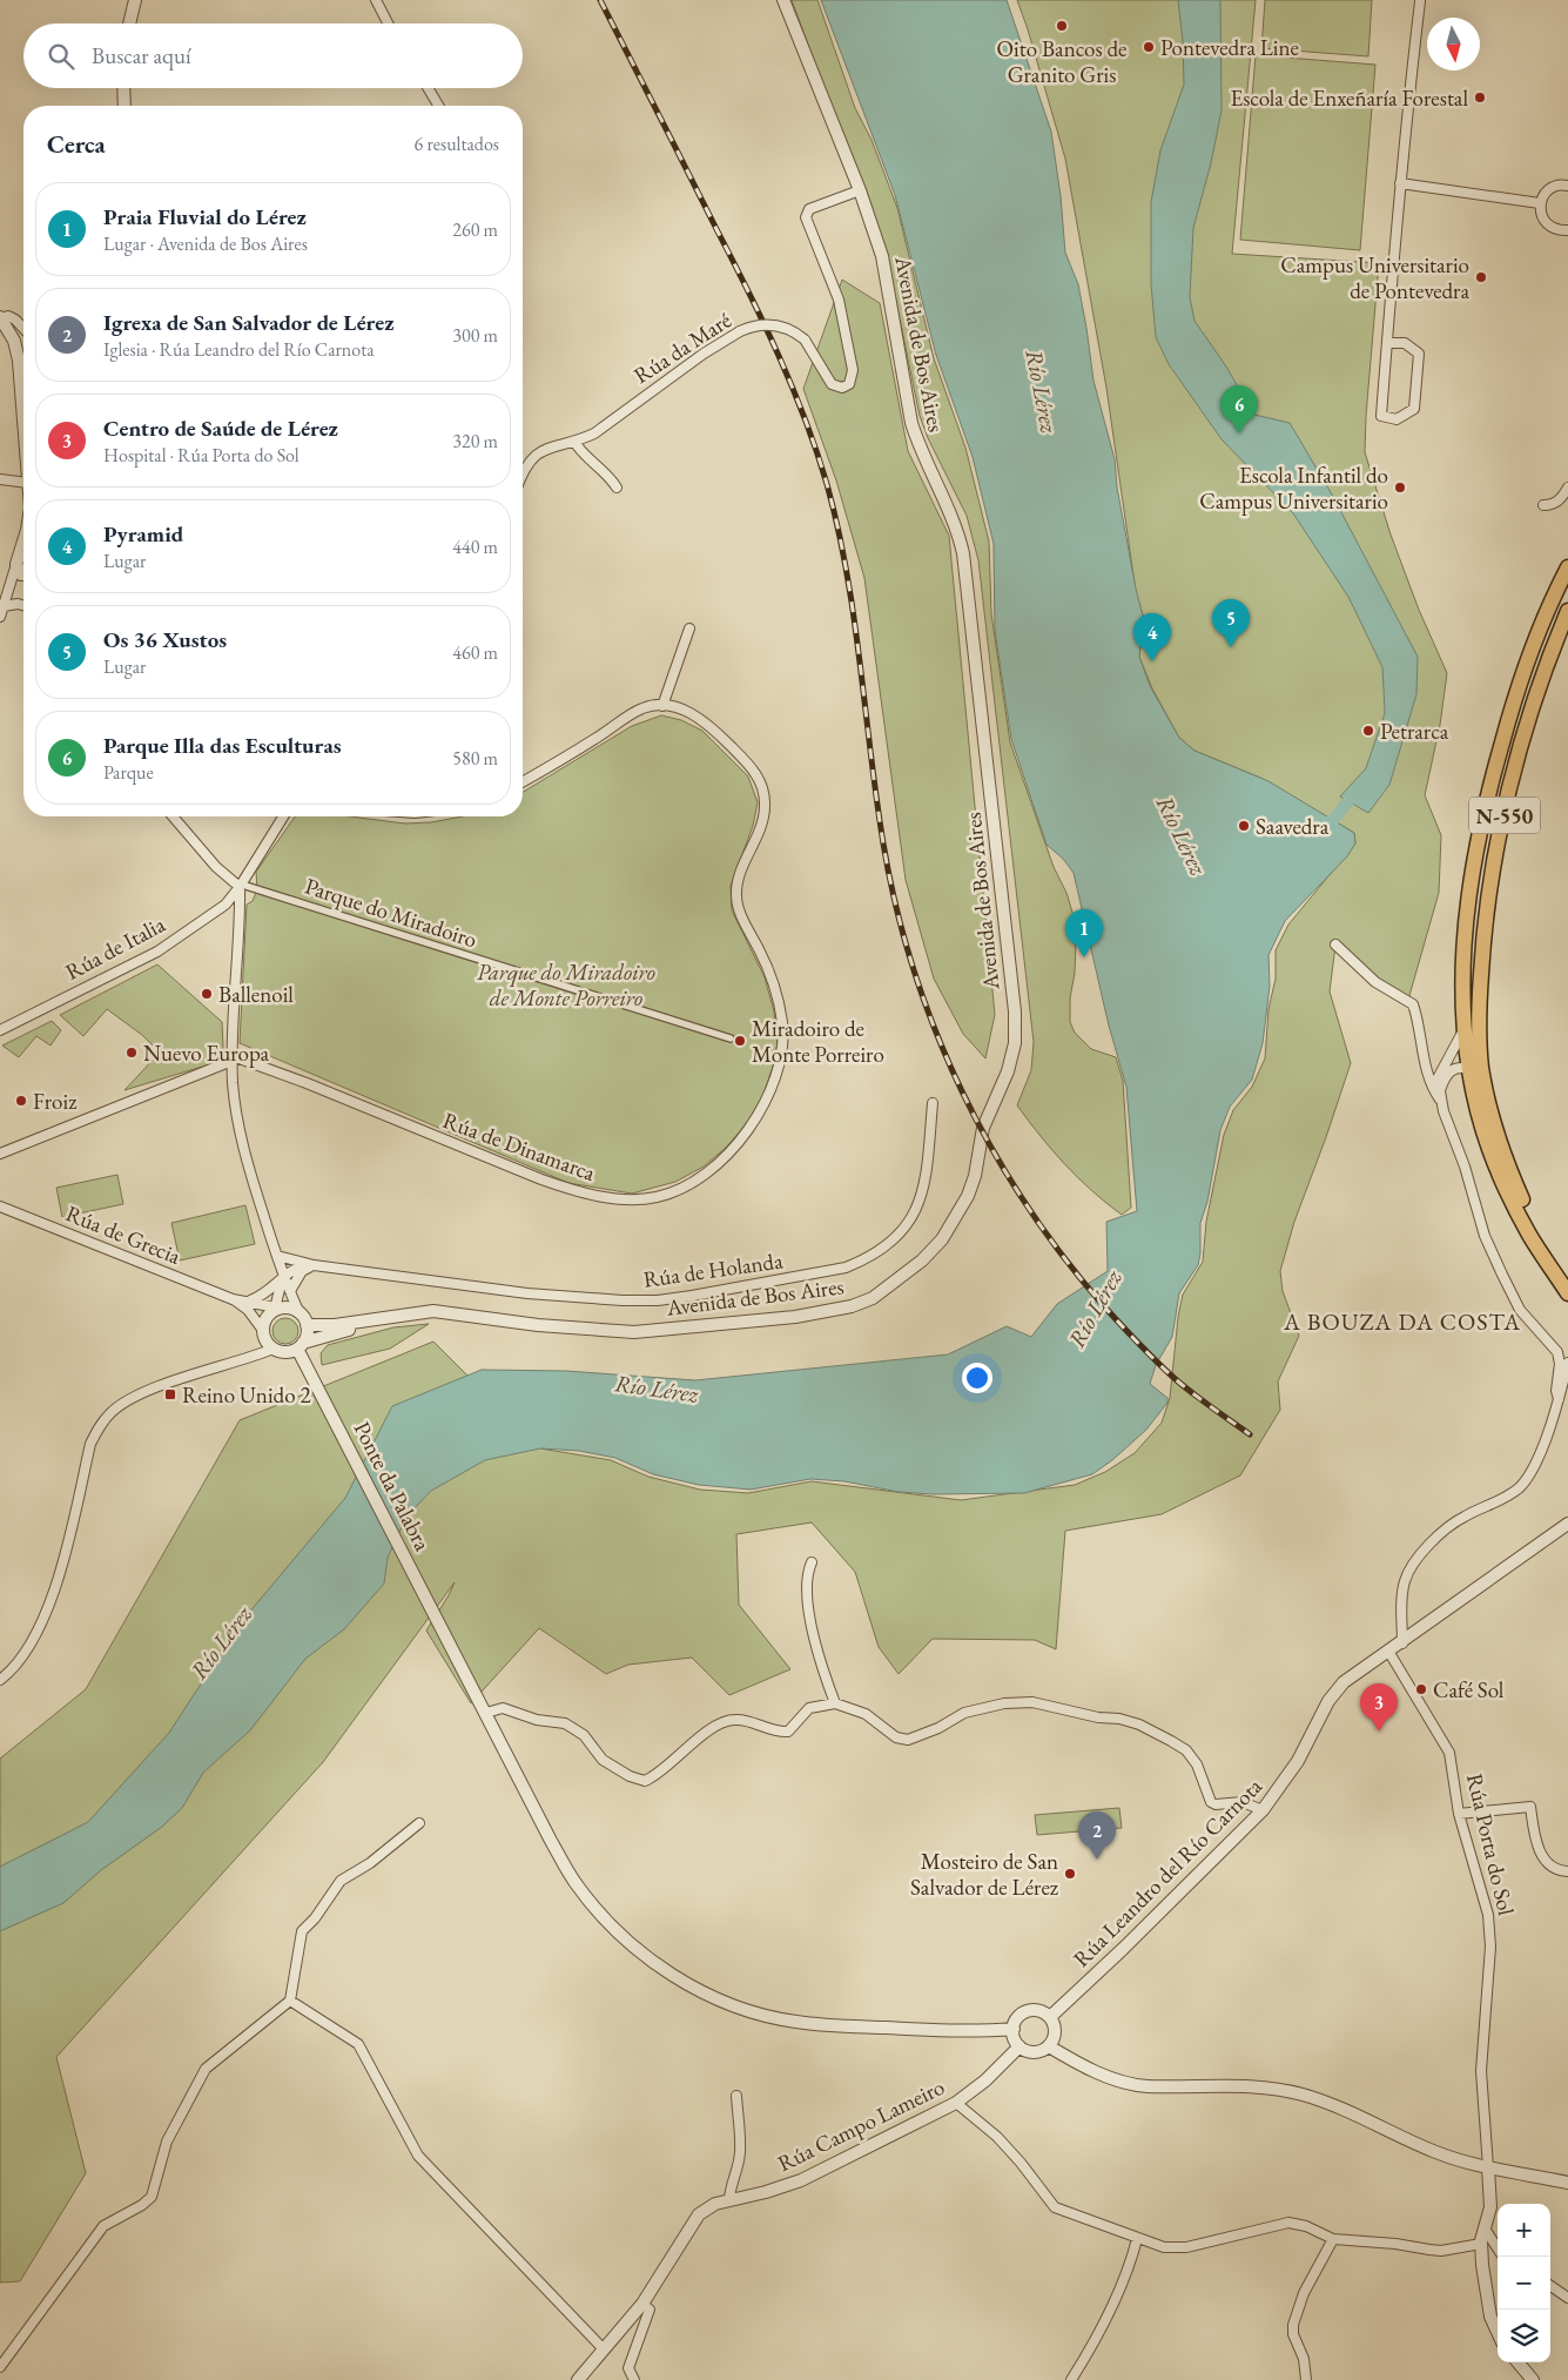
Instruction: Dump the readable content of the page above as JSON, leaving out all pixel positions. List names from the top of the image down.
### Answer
{
  "streets": {
    "highway": ["N-550"],
    "street": [
      "Avenida de Bos Aires",
      "Rúa da Maré",
      "Parque do Miradoiro",
      "Rúa de Italia",
      "Rúa de Dinamarca",
      "Rúa de Grecia",
      "Rúa de Holanda",
      "Ponte da Palabra",
      "Rúa Porta do Sol",
      "Rúa Leandro del Río Carnota",
      "Rúa Campo Lameiro"
    ]
  },
  "crossings": [
    ["Avenida de Bos Aires", "Rúa da Maré"],
    ["Avenida de Bos Aires", "Rúa de Grecia"],
    ["Avenida de Bos Aires", "Ponte da Palabra"],
    ["Parque do Miradoiro", "Rúa de Italia"],
    ["Rúa de Grecia", "Rúa de Holanda"],
    ["Rúa de Grecia", "Ponte da Palabra"],
    ["Ponte da Palabra", "Rúa Leandro del Río Carnota"],
    ["Ponte da Palabra", "Rúa Campo Lameiro"],
    ["Rúa Porta do Sol", "Rúa Leandro del Río Carnota"],
    ["Rúa Leandro del Río Carnota", "Rúa Campo Lameiro"]
  ],
  "districts": ["A BOUZA DA COSTA"],
  "water": ["Río Lérez"],
  "parks": ["Parque do Miradoiro de Monte Porreiro"],
  "places": {
    "other": [
      "Oito Bancos de Granito Gris",
      "Pontevedra Line",
      "Escola de Enxeñaría Forestal",
      "Campus Universitario de Pontevedra",
      "Escola Infantil do Campus Universitario",
      "Petrarca",
      "Saavedra",
      "Ballenoil",
      "Miradoiro de Monte Porreiro",
      "Nuevo Europa",
      "Froiz",
      "Café Sol",
      "Mosteiro de San Salvador de Lérez"
    ],
    "transit": ["Reino Unido 2"]
  },
  "north": "bottom",
  "page": {
    "search": "Buscar aquí",
    "heading": ["Cerca", "6 resultados"],
    "list": [
      {
        "mark": "1",
        "name": "Praia Fluvial do Lérez",
        "note": "Lugar · Avenida de Bos Aires",
        "value": "260 m"
      },
      {
        "mark": "2",
        "name": "Igrexa de San Salvador de Lérez",
        "note": "Iglesia · Rúa Leandro del Río Carnota",
        "value": "300 m"
      },
      {
        "mark": "3",
        "name": "Centro de Saúde de Lérez",
        "note": "Hospital · Rúa Porta do Sol",
        "value": "320 m"
      },
      {
        "mark": "4",
        "name": "Pyramid",
        "note": "Lugar",
        "value": "440 m"
      },
      {
        "mark": "5",
        "name": "Os 36 Xustos",
        "note": "Lugar",
        "value": "460 m"
      },
      {
        "mark": "6",
        "name": "Parque Illa das Esculturas",
        "note": "Parque",
        "value": "580 m"
      }
    ],
    "pins": [
      "6",
      "5",
      "4",
      "1",
      "3",
      "2"
    ],
    "map_buttons": ["+", "−"]
  }
}
